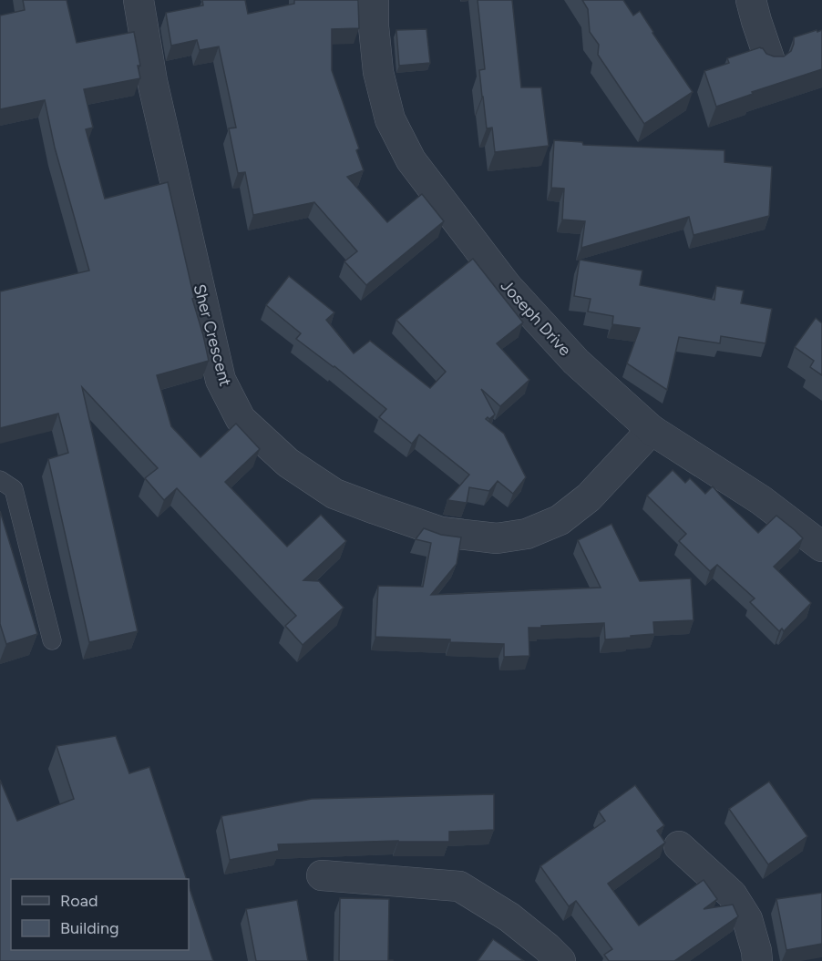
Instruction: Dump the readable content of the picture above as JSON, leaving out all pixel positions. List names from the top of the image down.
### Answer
{
  "streets": {
    "street": ["Joseph Drive", "Sher Crescent"]
  },
  "crossings": [
    ["Joseph Drive", "Sher Crescent"]
  ],
  "legend": ["Road", "Building"]
}
